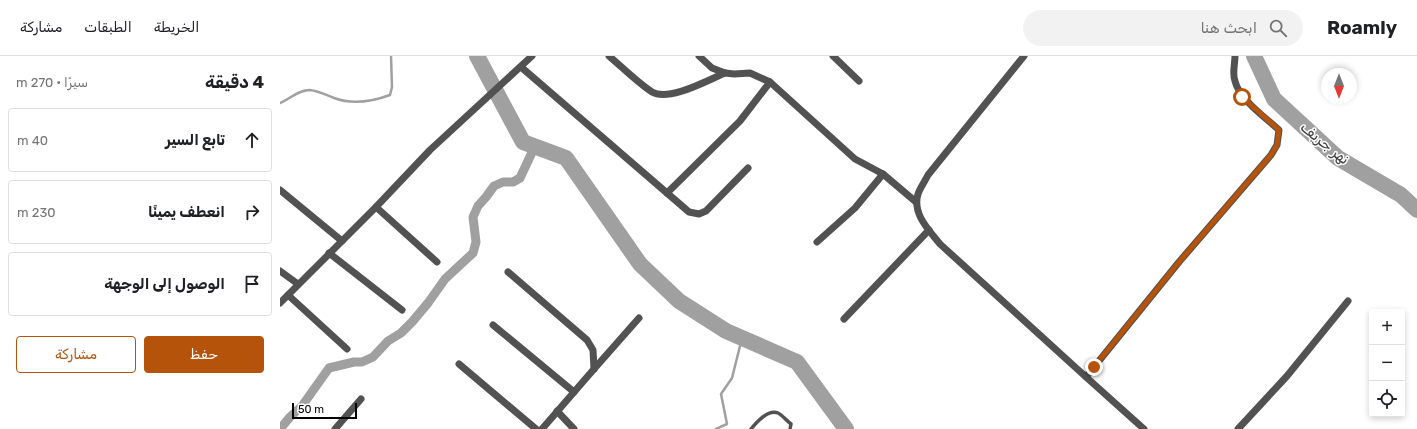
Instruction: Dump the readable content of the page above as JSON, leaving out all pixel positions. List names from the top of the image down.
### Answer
{
  "water": ["نهر جريف"],
  "scale_bar": "50 m",
  "north": "bottom",
  "page": {
    "header": "Roamly",
    "search": "ابحث هنا",
    "nav": ["الخريطة", "الطبقات", "مشاركة"],
    "heading": ["4 دقيقة", "سيرًا · 270 m"],
    "list": [
      ["تابع السير", "40 m"],
      ["انعطف يمينًا", "230 m"],
      "الوصول إلى الوجهة"
    ],
    "map_buttons": ["+", "−"],
    "buttons": ["حفظ", "مشاركة"],
    "scale": "50 m"
  }
}
